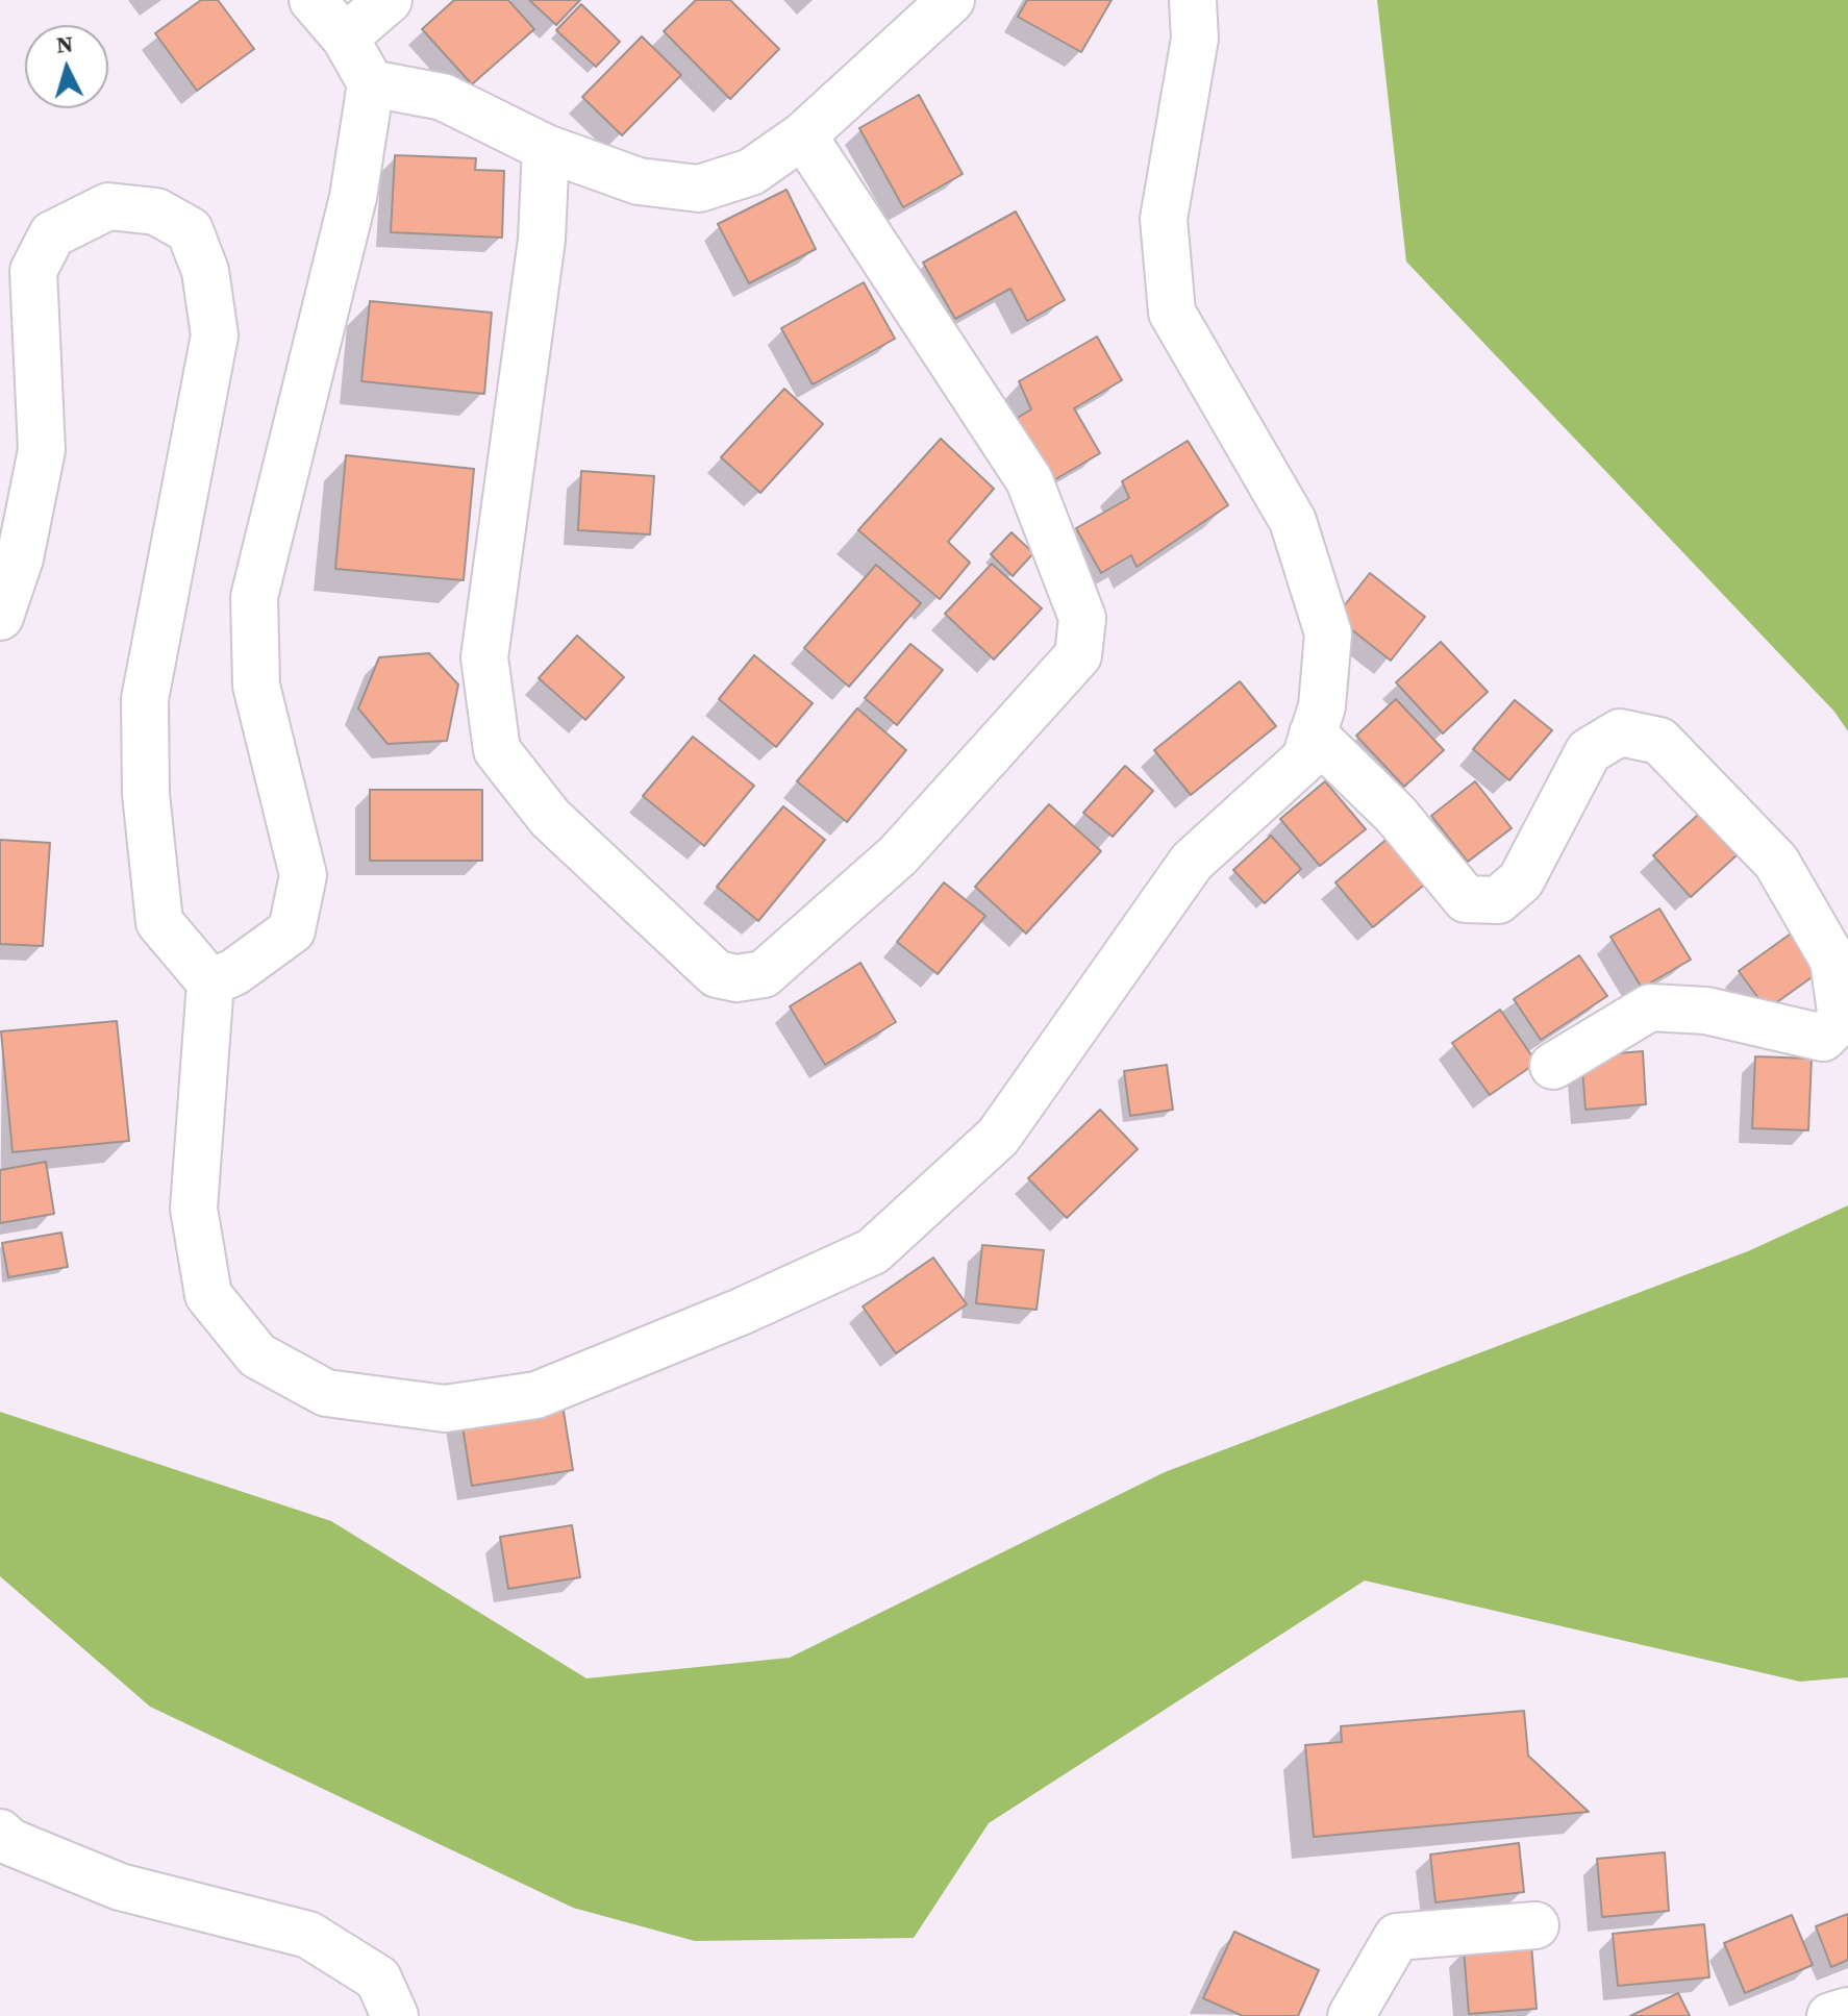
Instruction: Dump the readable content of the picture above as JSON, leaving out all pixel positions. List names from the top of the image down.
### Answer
{
  "north": "top"
}
